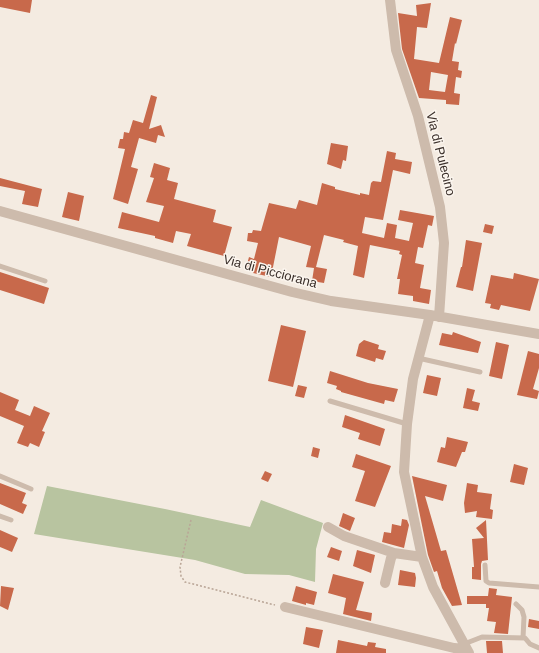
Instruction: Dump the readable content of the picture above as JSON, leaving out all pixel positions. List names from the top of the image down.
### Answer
{
  "streets": {
    "street": ["Via di Pulecino", "Via di Picciorana"]
  },
  "crossings": [
    ["Via di Pulecino", "Via di Picciorana"]
  ]
}
